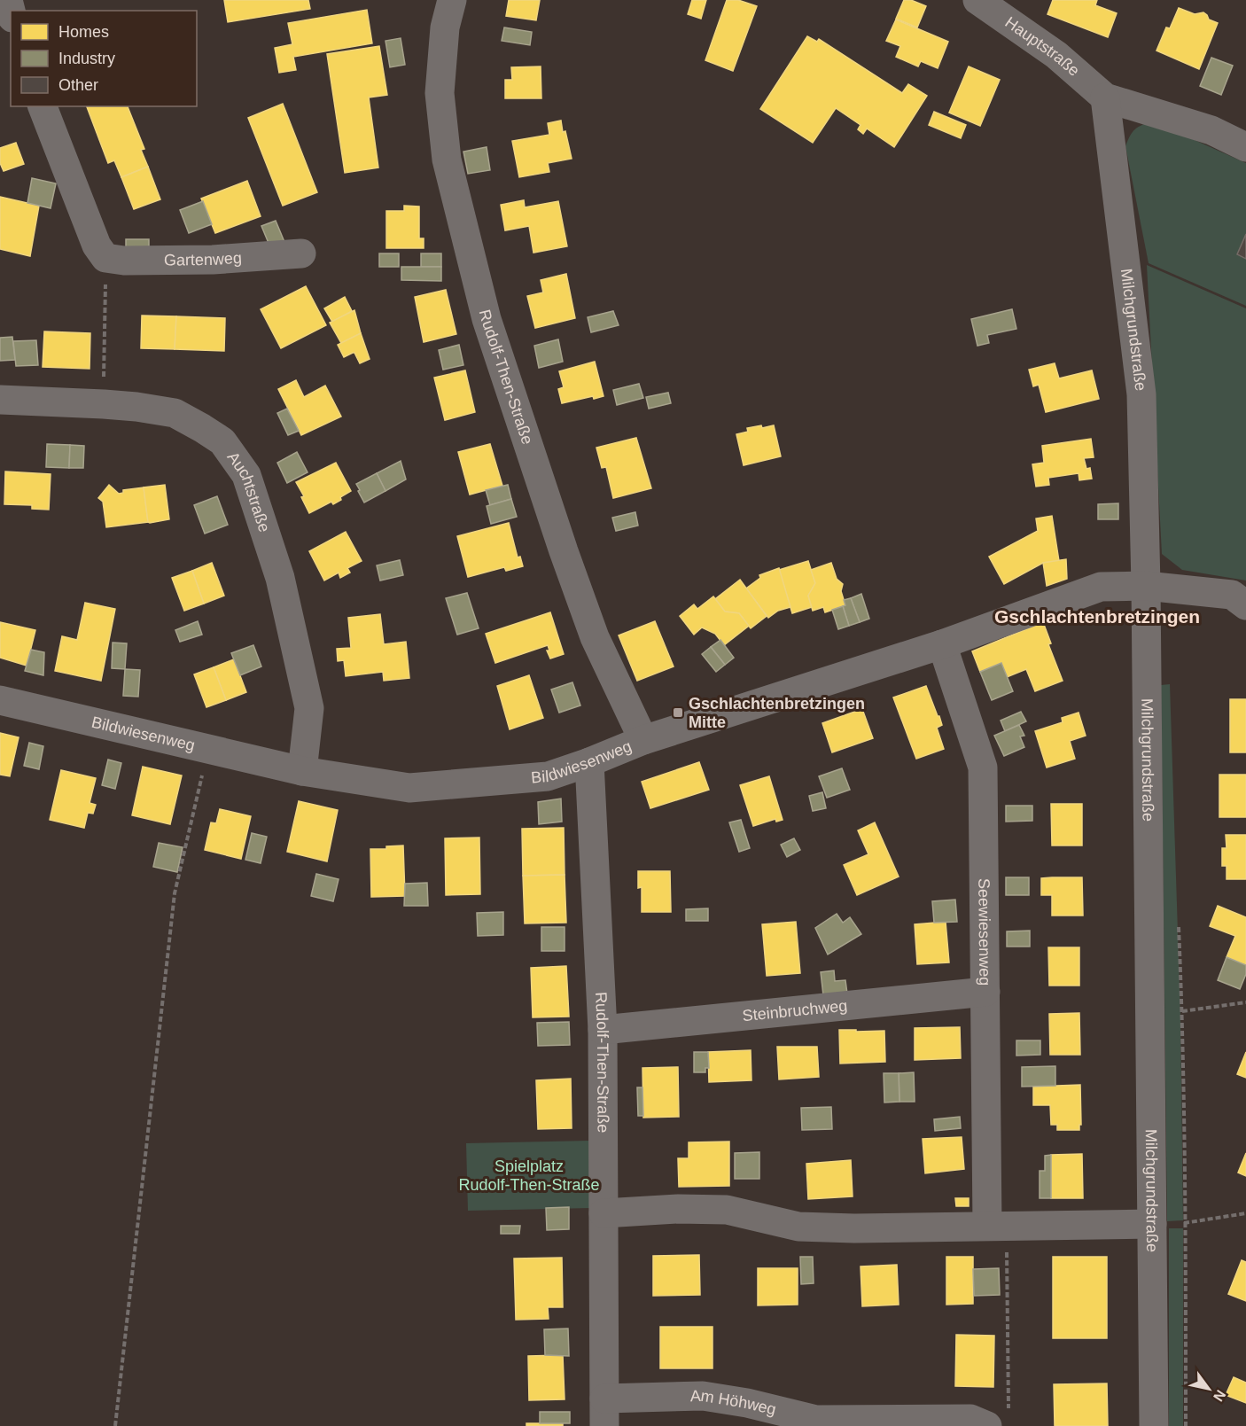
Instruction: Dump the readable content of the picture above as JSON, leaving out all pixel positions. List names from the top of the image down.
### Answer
{
  "streets": {
    "street": [
      "Hauptstraße",
      "Gartenweg",
      "Milchgrundstraße",
      "Rudolf-Then-Straße",
      "Auchtstraße",
      "Bildwiesenweg",
      "Seewiesenweg",
      "Steinbruchweg",
      "Am Höhweg"
    ]
  },
  "crossings": [
    ["Hauptstraße", "Milchgrundstraße"],
    ["Milchgrundstraße", "Bildwiesenweg"],
    ["Rudolf-Then-Straße", "Bildwiesenweg"],
    ["Rudolf-Then-Straße", "Steinbruchweg"],
    ["Rudolf-Then-Straße", "Am Höhweg"],
    ["Auchtstraße", "Bildwiesenweg"],
    ["Bildwiesenweg", "Seewiesenweg"],
    ["Seewiesenweg", "Steinbruchweg"]
  ],
  "districts": ["Gschlachtenbretzingen"],
  "parks": ["Spielplatz Rudolf-Then-Straße"],
  "places": {
    "transit": ["Gschlachtenbretzingen Mitte"]
  },
  "legend": ["Homes", "Industry", "Other"],
  "north": "bottom right"
}
